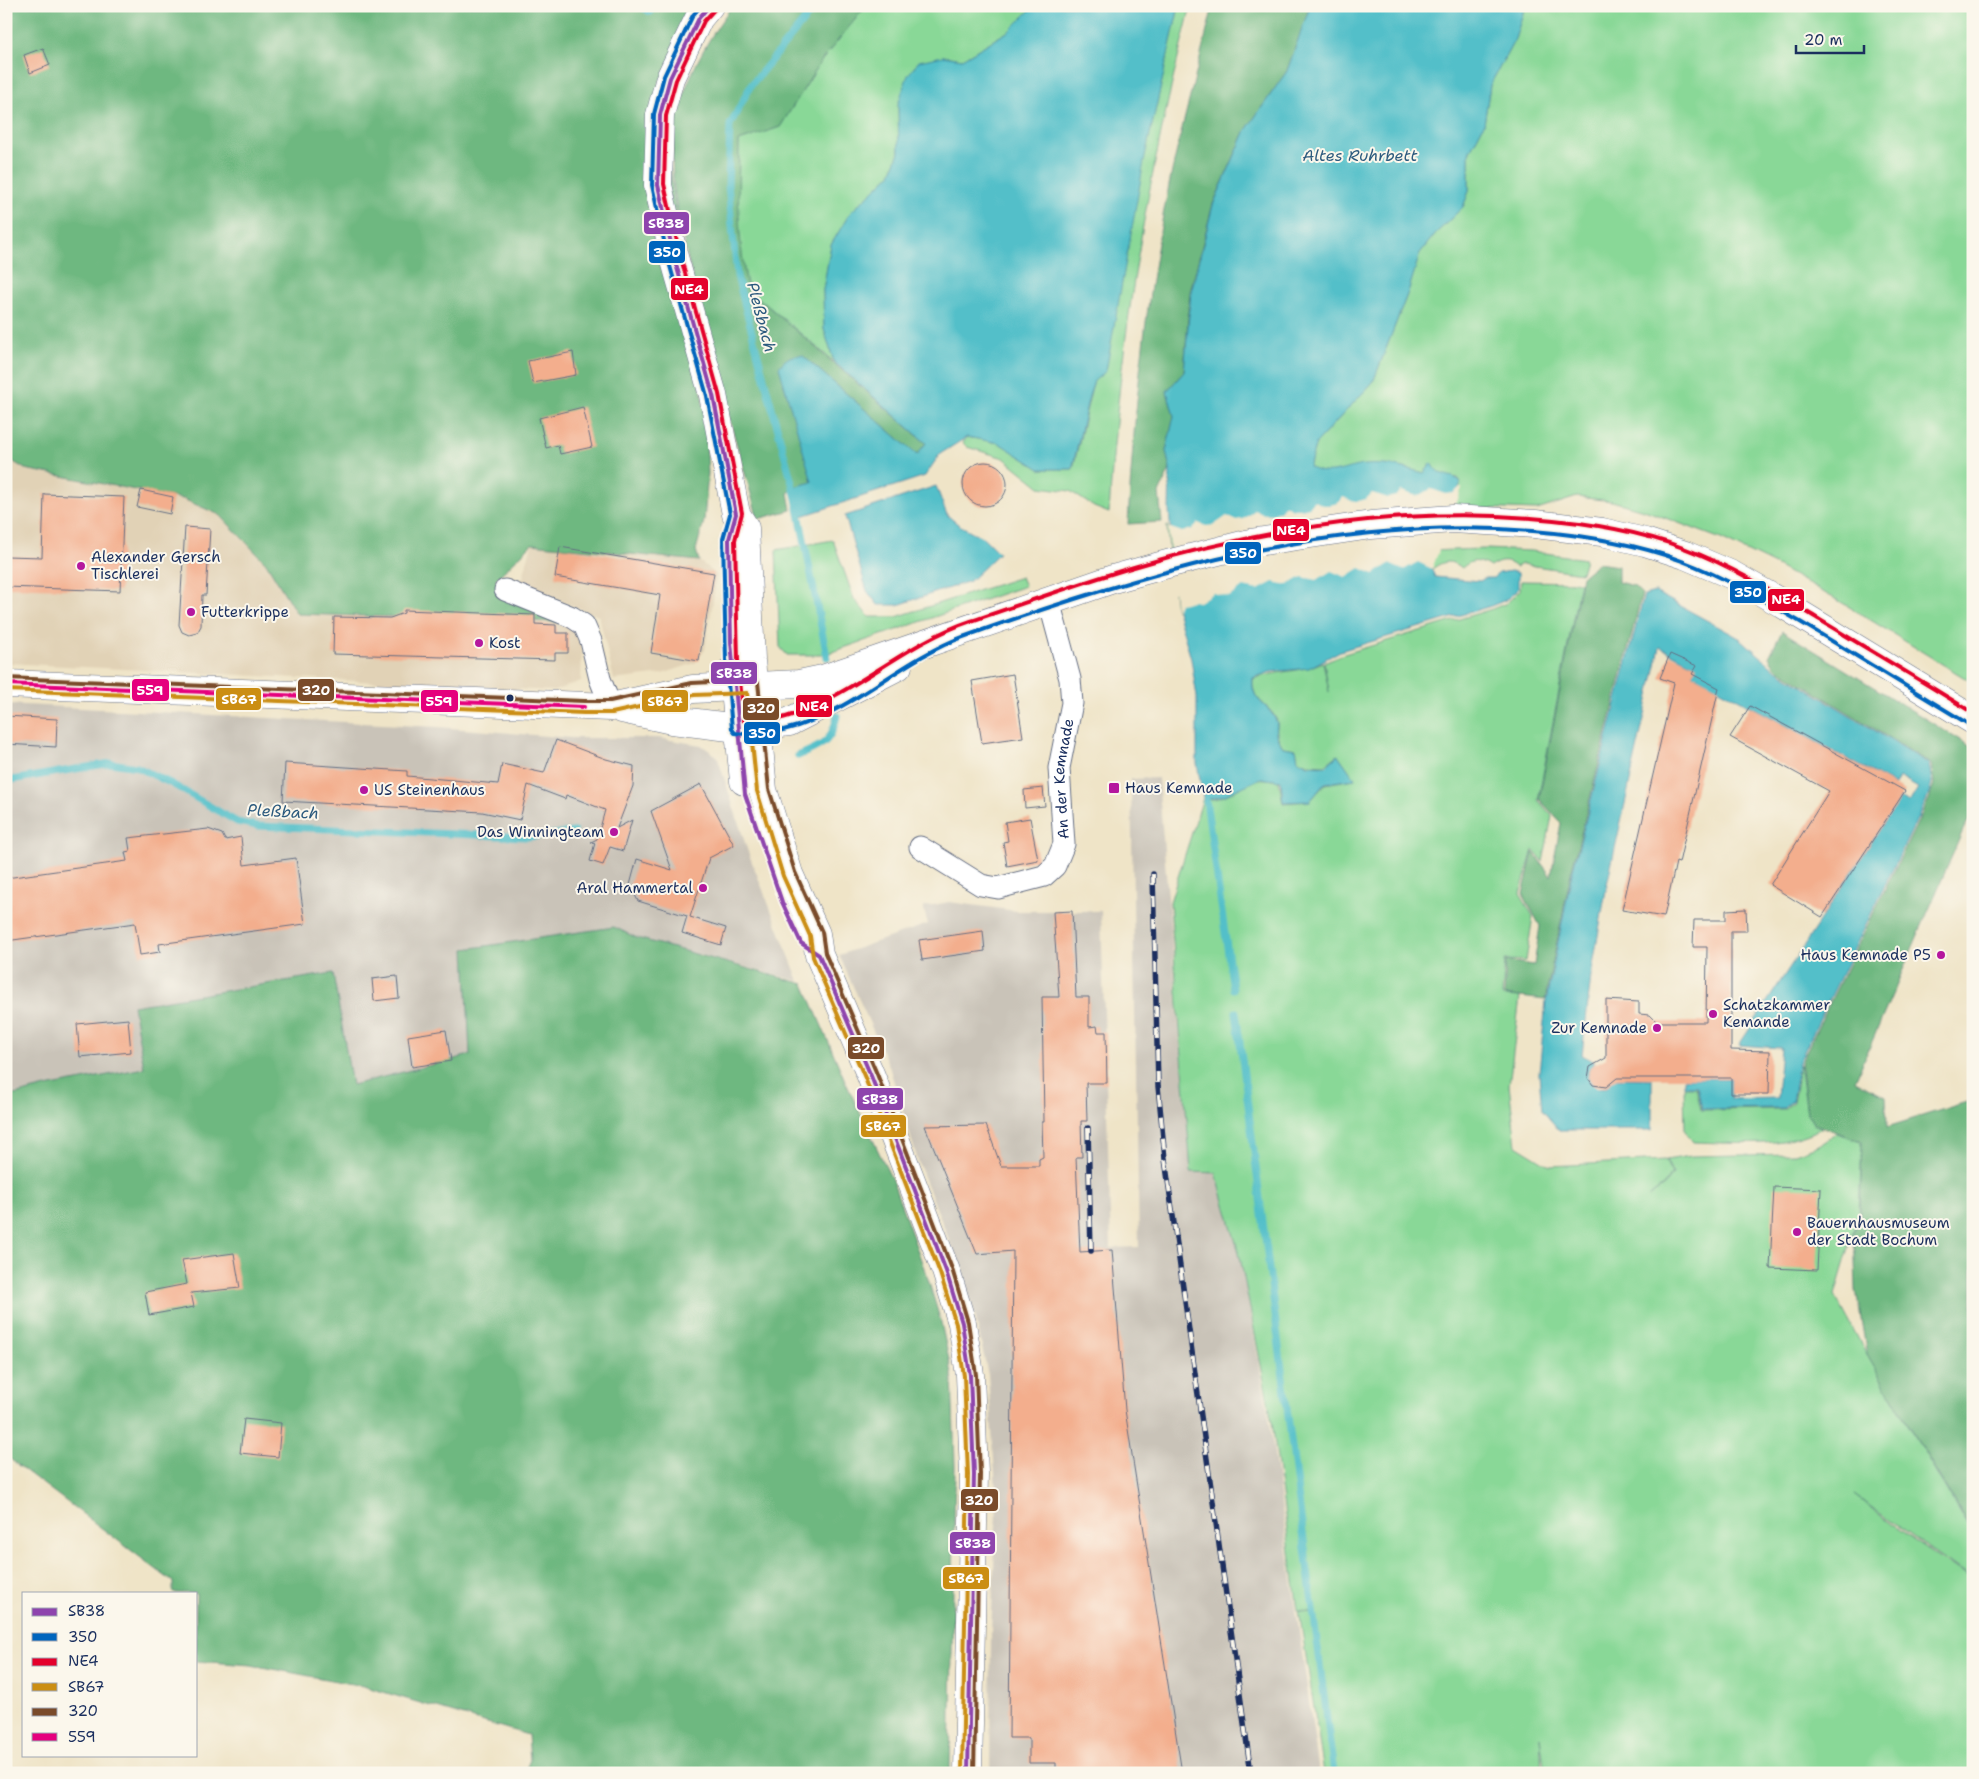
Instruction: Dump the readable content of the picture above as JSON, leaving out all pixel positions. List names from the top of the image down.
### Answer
{
  "streets": {
    "street": ["An der Kemnade"]
  },
  "water": ["Altes Ruhrbett", "Pleßbach"],
  "places": {
    "other": [
      "Alexander Gersch Tischlerei",
      "Futterkrippe",
      "Kost",
      "US Steinenhaus",
      "Das Winningteam",
      "Aral Hammertal",
      "Haus Kemnade P5",
      "Schatzkammer Kemande",
      "Zur Kemnade",
      "Bauernhausmuseum der Stadt Bochum"
    ],
    "transit": ["Haus Kemnade"]
  },
  "lines": [
    "transit line SB38",
    "transit line 350",
    "transit line NE4",
    "transit line 320",
    "transit line 559",
    "transit line SB67"
  ],
  "legend": [
    "SB38",
    "350",
    "NE4",
    "SB67",
    "320",
    "559"
  ],
  "scale_bar": "20 m"
}
